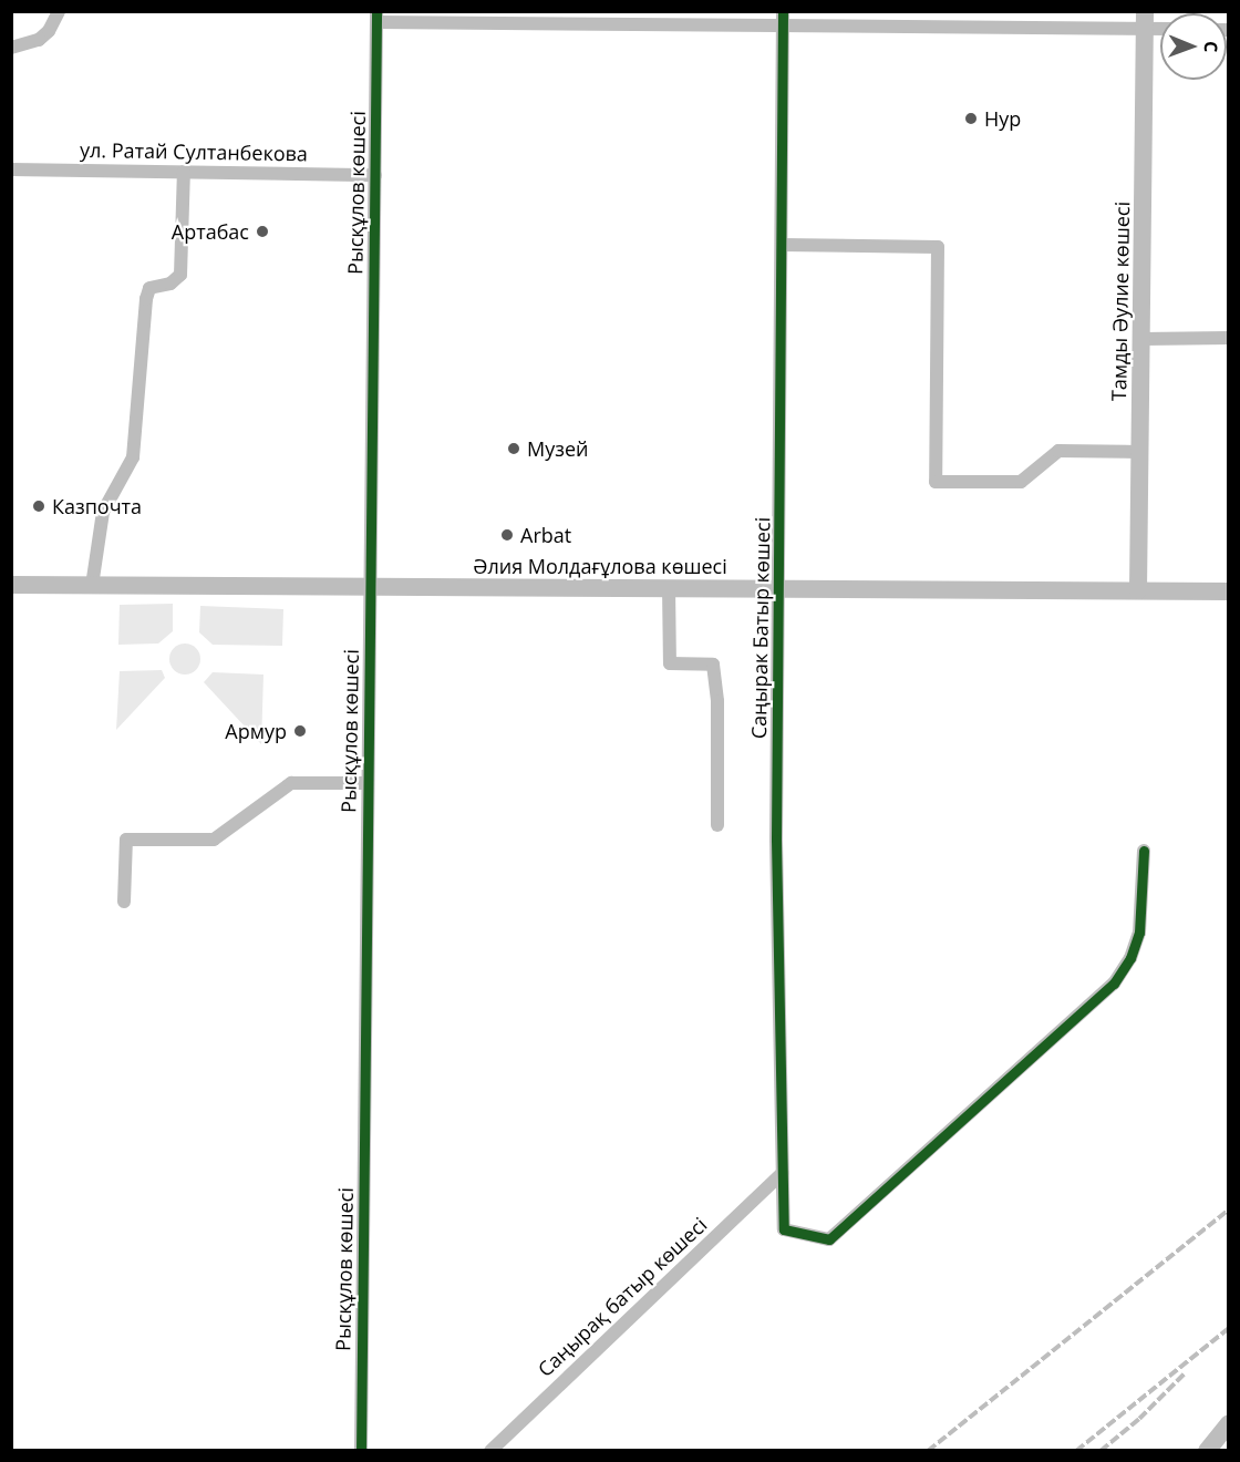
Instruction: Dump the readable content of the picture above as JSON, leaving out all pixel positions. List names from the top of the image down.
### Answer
{
  "streets": {
    "street": [
      "ул. Ратай Султанбекова",
      "Рысқұлов көшесі",
      "Тамды Әулие көшесі",
      "Әлия Молдағұлова көшесі",
      "Саңырак Батыр көшесі",
      "Саңырақ батыр көшесі"
    ]
  },
  "crossings": [
    ["ул. Ратай Султанбекова", "Рысқұлов көшесі"],
    ["Рысқұлов көшесі", "Әлия Молдағұлова көшесі"],
    ["Тамды Әулие көшесі", "Әлия Молдағұлова көшесі"],
    ["Әлия Молдағұлова көшесі", "Саңырак Батыр көшесі"],
    ["Саңырак Батыр көшесі", "Саңырақ батыр көшесі"]
  ],
  "places": [
    "Нур",
    "Артабас",
    "Музей",
    "Казпочта",
    "Arbat",
    "Армур"
  ],
  "north": "right"
}
